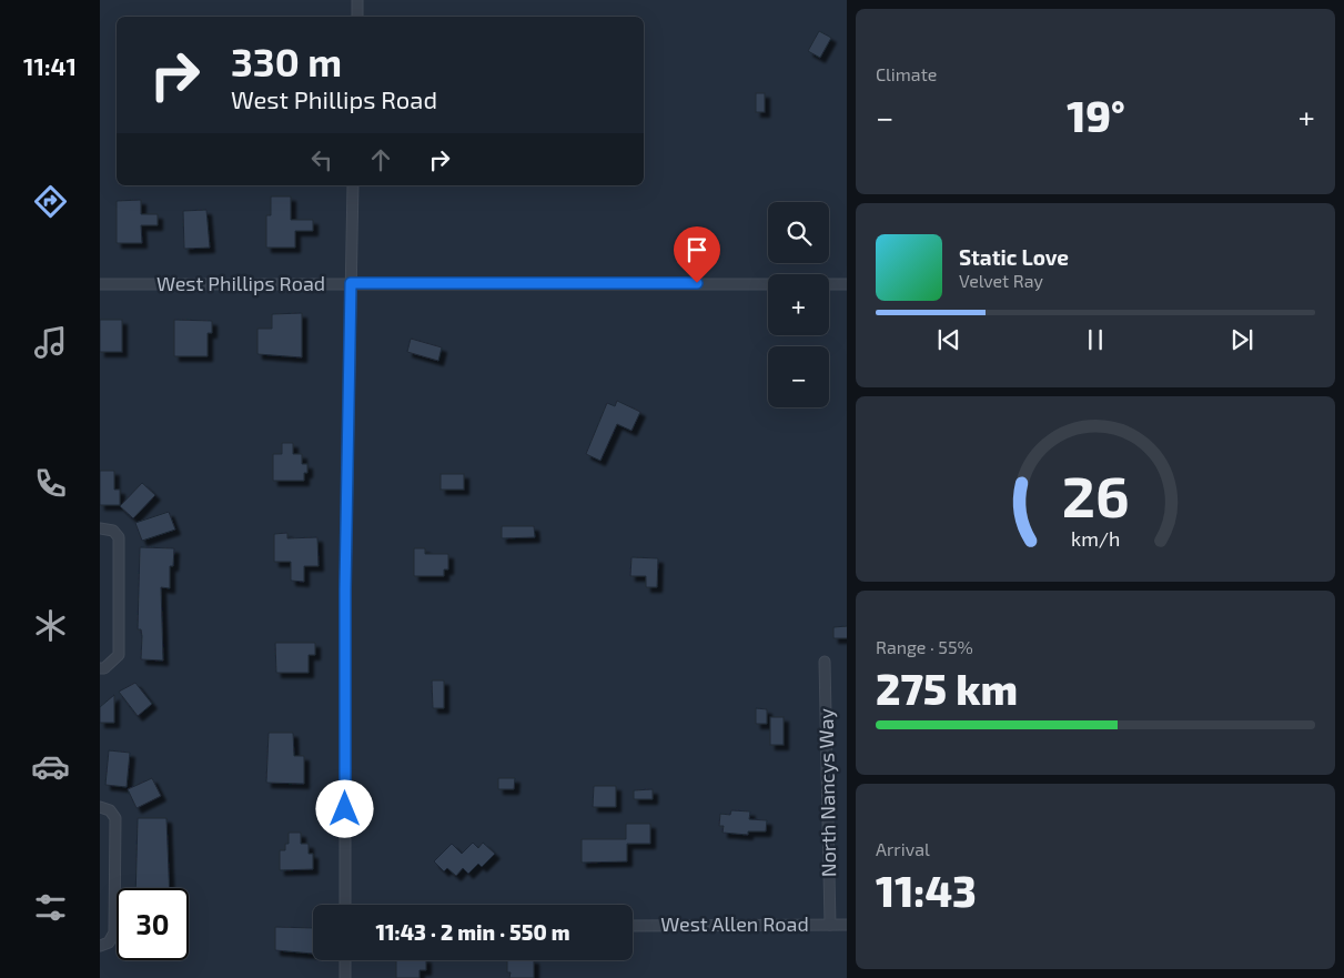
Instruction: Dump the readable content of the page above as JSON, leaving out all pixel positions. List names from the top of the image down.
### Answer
{
  "streets": {
    "street": ["West Phillips Road", "North Nancys Way", "West Allen Road"]
  },
  "crossings": [
    ["North Nancys Way", "West Allen Road"]
  ],
  "page": {
    "tabs": "11:41",
    "tile": [
      "Climate",
      ["Range · 55%", "275 km"],
      ["Arrival", "11:43"]
    ],
    "turn": ["330 m", "West Phillips Road"],
    "heat": ["−", "19°", "+"],
    "map_buttons": ["+", "−"],
    "song": ["Static Love", "Velvet Ray"],
    "limit": "30",
    "trip": "11:43 · 2 min · 550 m",
    "gauge": ["26", "km/h"]
  }
}
